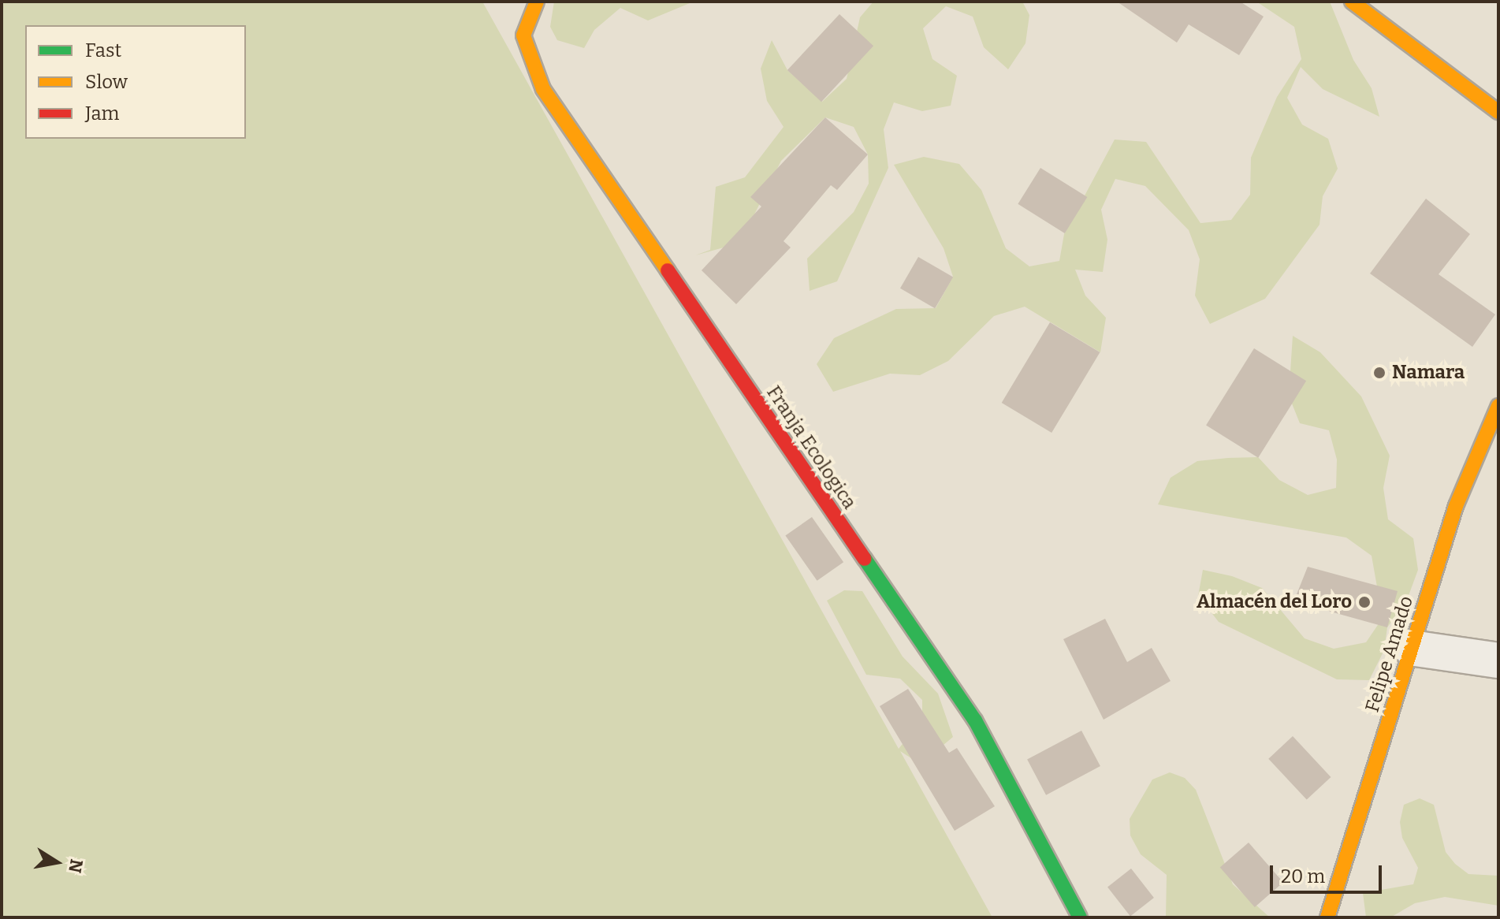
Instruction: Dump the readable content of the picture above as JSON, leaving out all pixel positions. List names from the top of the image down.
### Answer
{
  "streets": {
    "street": ["Franja Ecologica", "Felipe Amado"]
  },
  "places": ["Namara", "Almacén del Loro"],
  "legend": ["Fast", "Slow", "Jam"],
  "scale_bar": "20 m",
  "north": "right"
}
